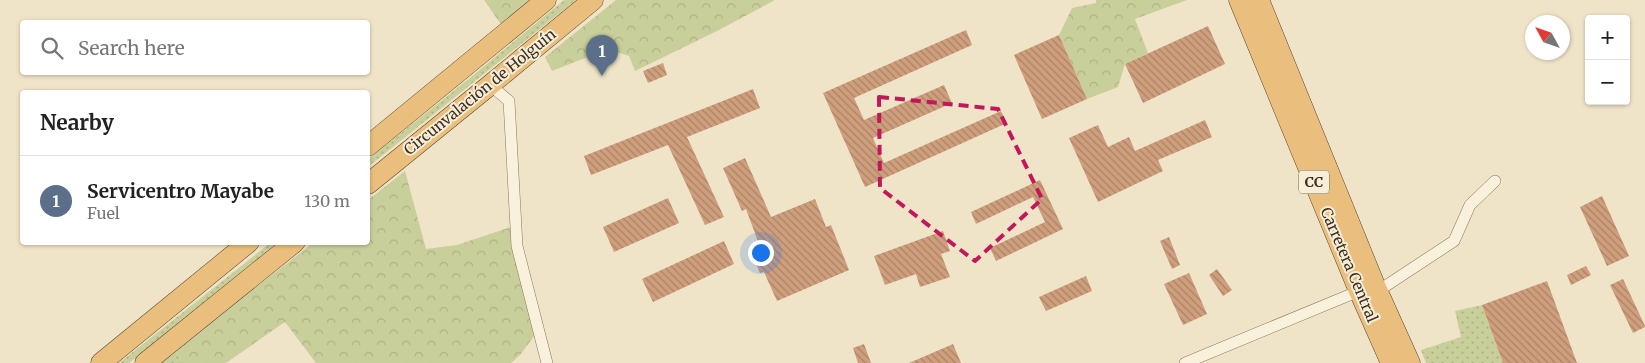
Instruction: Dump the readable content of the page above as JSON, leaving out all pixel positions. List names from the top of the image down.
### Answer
{
  "streets": {
    "highway": ["Circunvalación de Holguín", "CC", "Carretera Central"]
  },
  "north": "top left",
  "page": {
    "map_buttons": ["+", "−"],
    "search": "Search here",
    "pins": "1",
    "heading": "Nearby",
    "list": [
      {
        "mark": "1",
        "name": "Servicentro Mayabe",
        "note": "Fuel",
        "value": "130 m"
      }
    ]
  }
}
